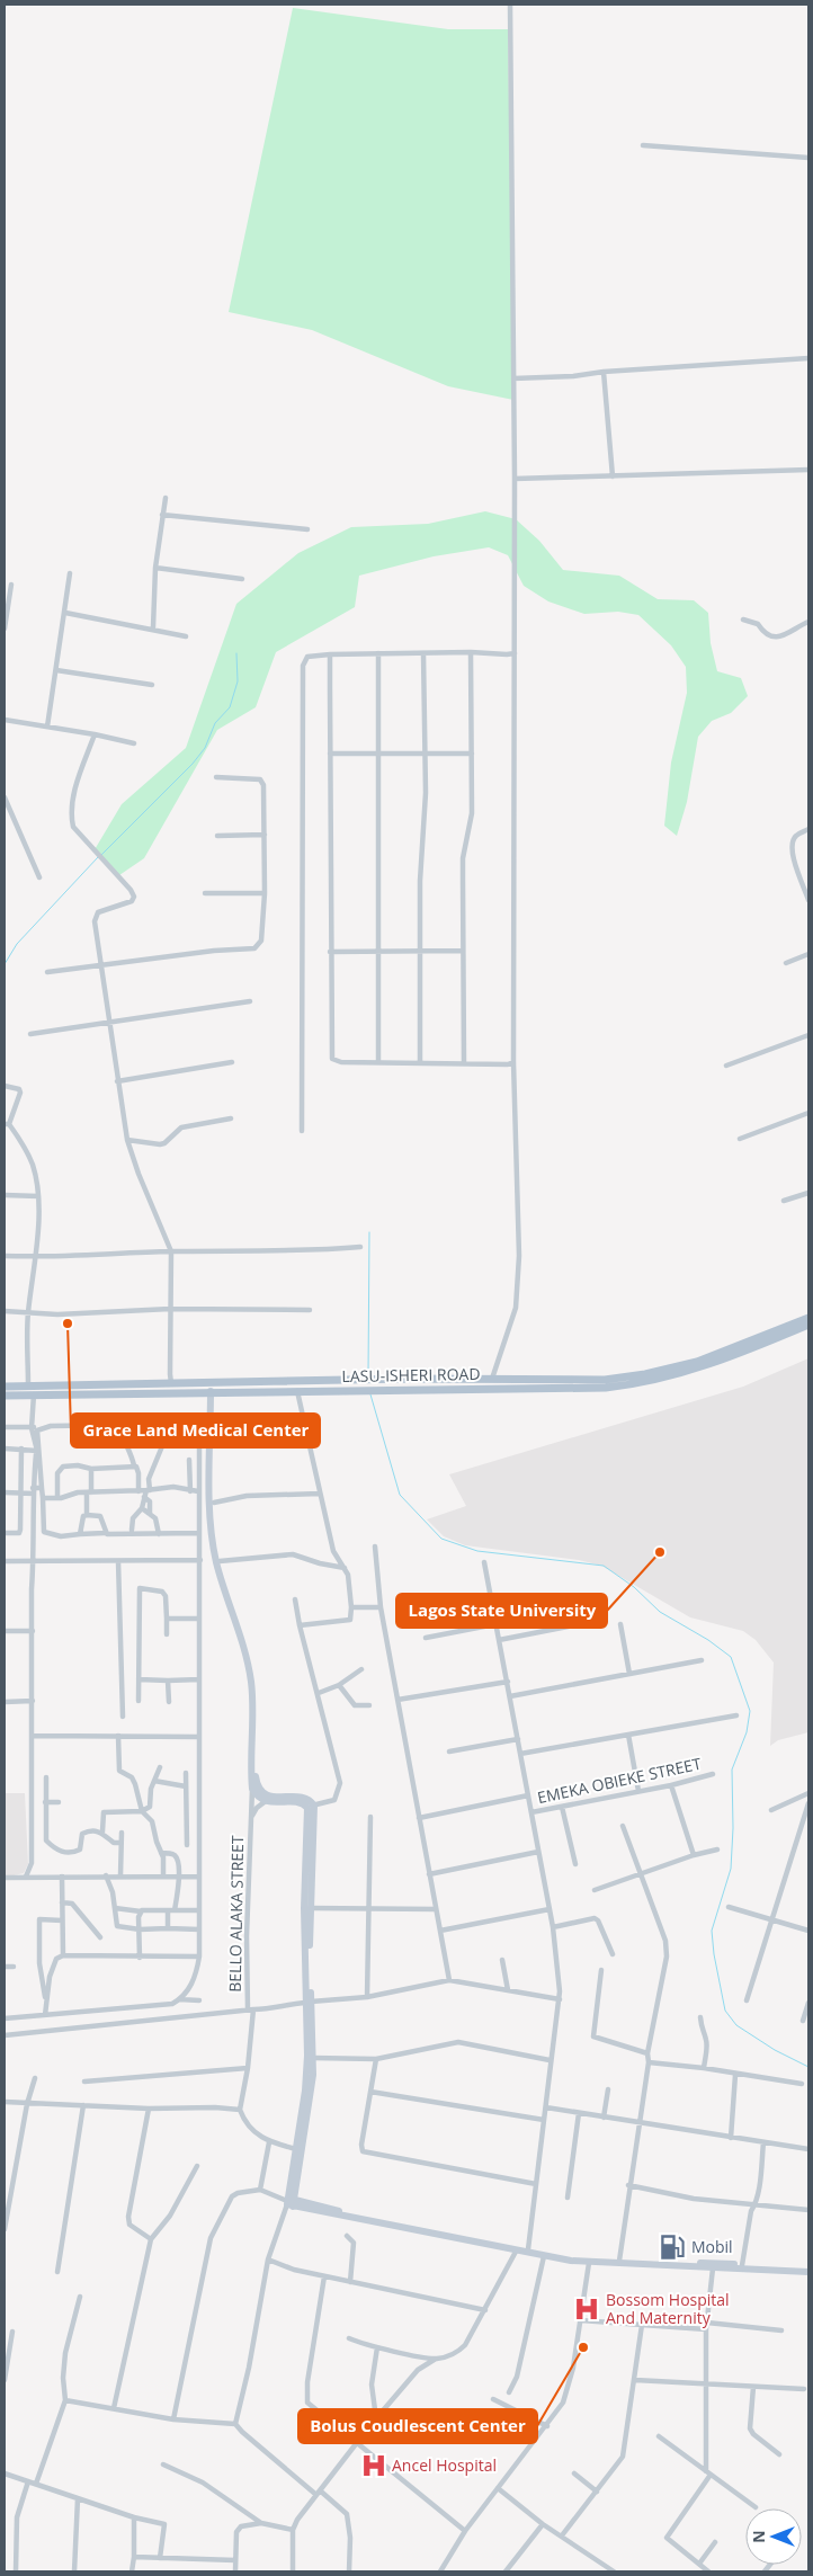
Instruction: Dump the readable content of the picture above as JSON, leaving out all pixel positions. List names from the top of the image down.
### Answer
{
  "streets": {
    "main road": ["LASU-ISHERI ROAD"],
    "street": ["EMEKA OBIEKE STREET", "BELLO ALAKA STREET"]
  },
  "places": {
    "other": ["Grace Land Medical Center", "Lagos State University", "Bolus Coudlescent Center"],
    "fuel station": ["Mobil"],
    "hospital": ["Bossom Hospital And Maternity", "Ancel Hospital"]
  },
  "north": "left"
}
